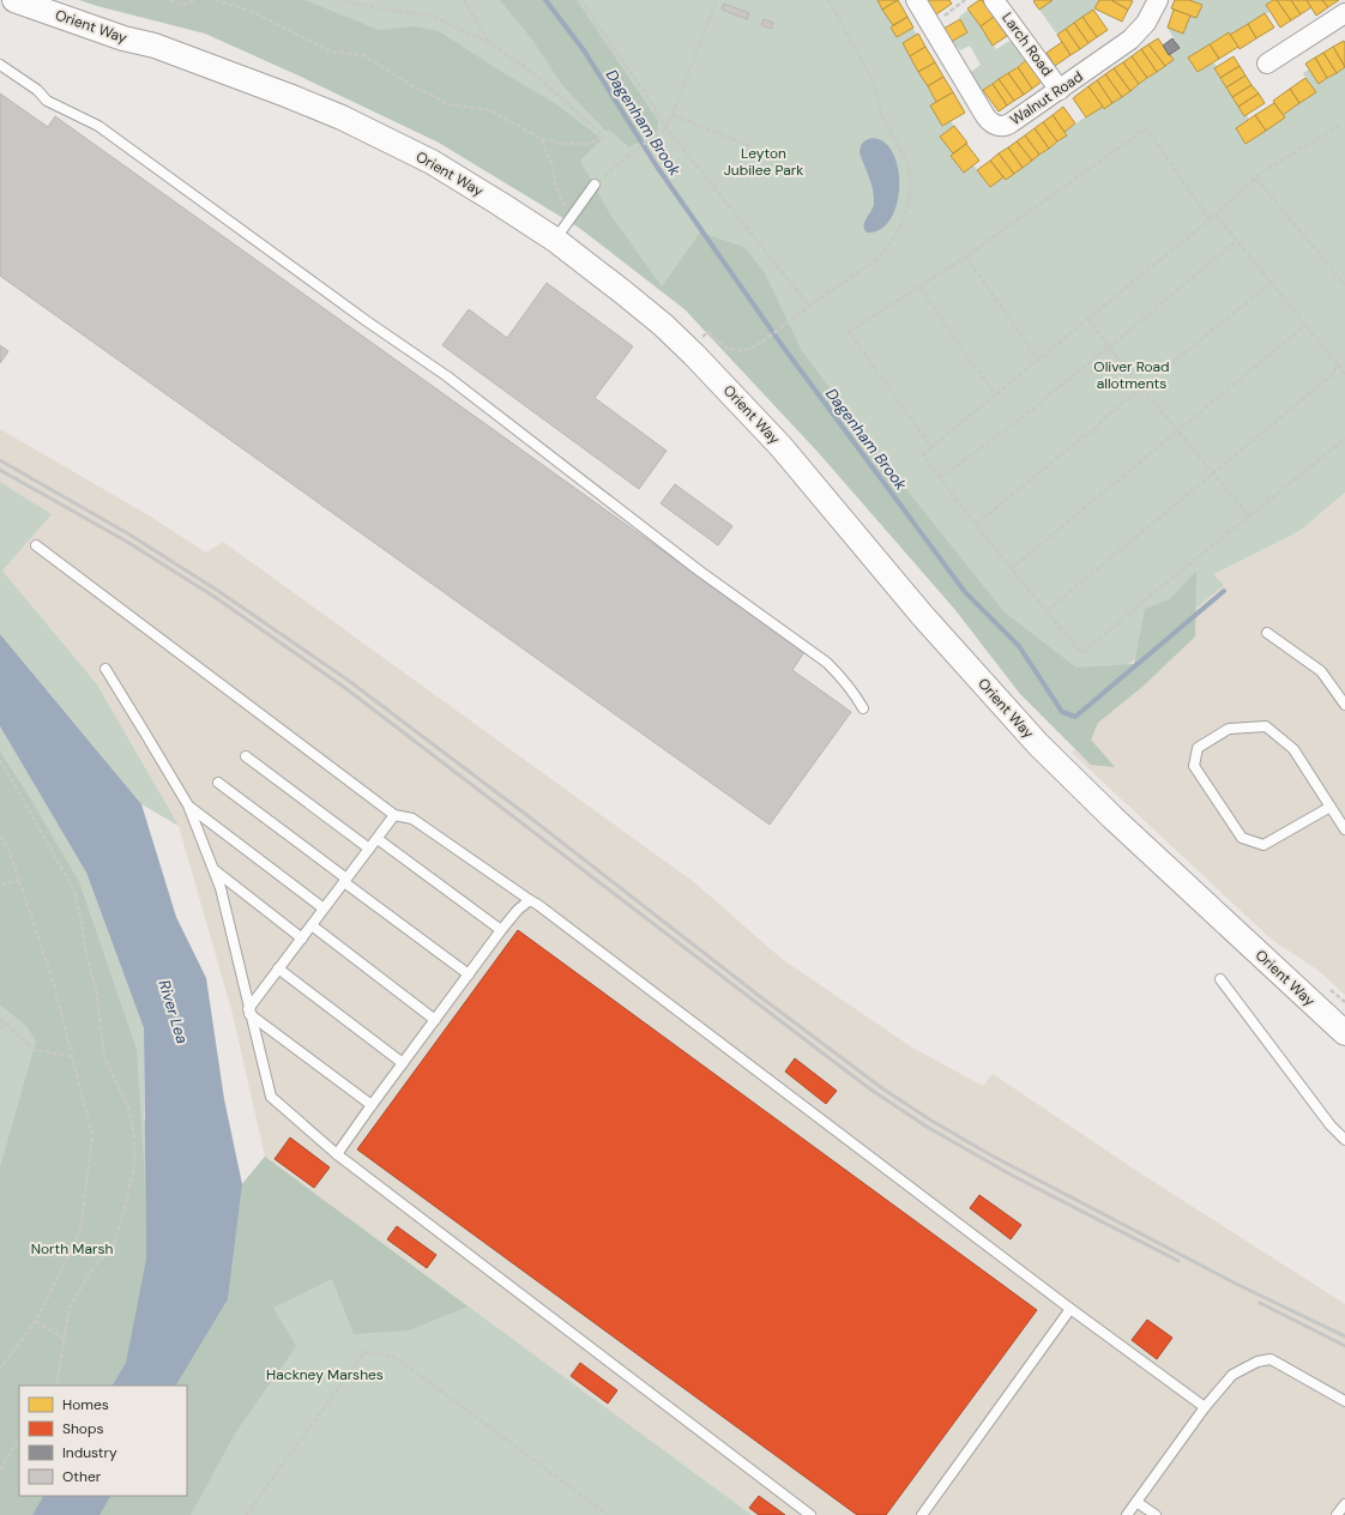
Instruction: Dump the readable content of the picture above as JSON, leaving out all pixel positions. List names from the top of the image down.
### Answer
{
  "streets": {
    "street": ["Orient Way", "Larch Road", "Walnut Road"]
  },
  "crossings": [
    ["Larch Road", "Walnut Road"]
  ],
  "water": ["Dagenham Brook", "River Lea"],
  "parks": [
    "Leyton Jubilee Park",
    "Oliver Road allotments",
    "North Marsh",
    "Hackney Marshes"
  ],
  "legend": [
    "Homes",
    "Shops",
    "Industry",
    "Other"
  ]
}
